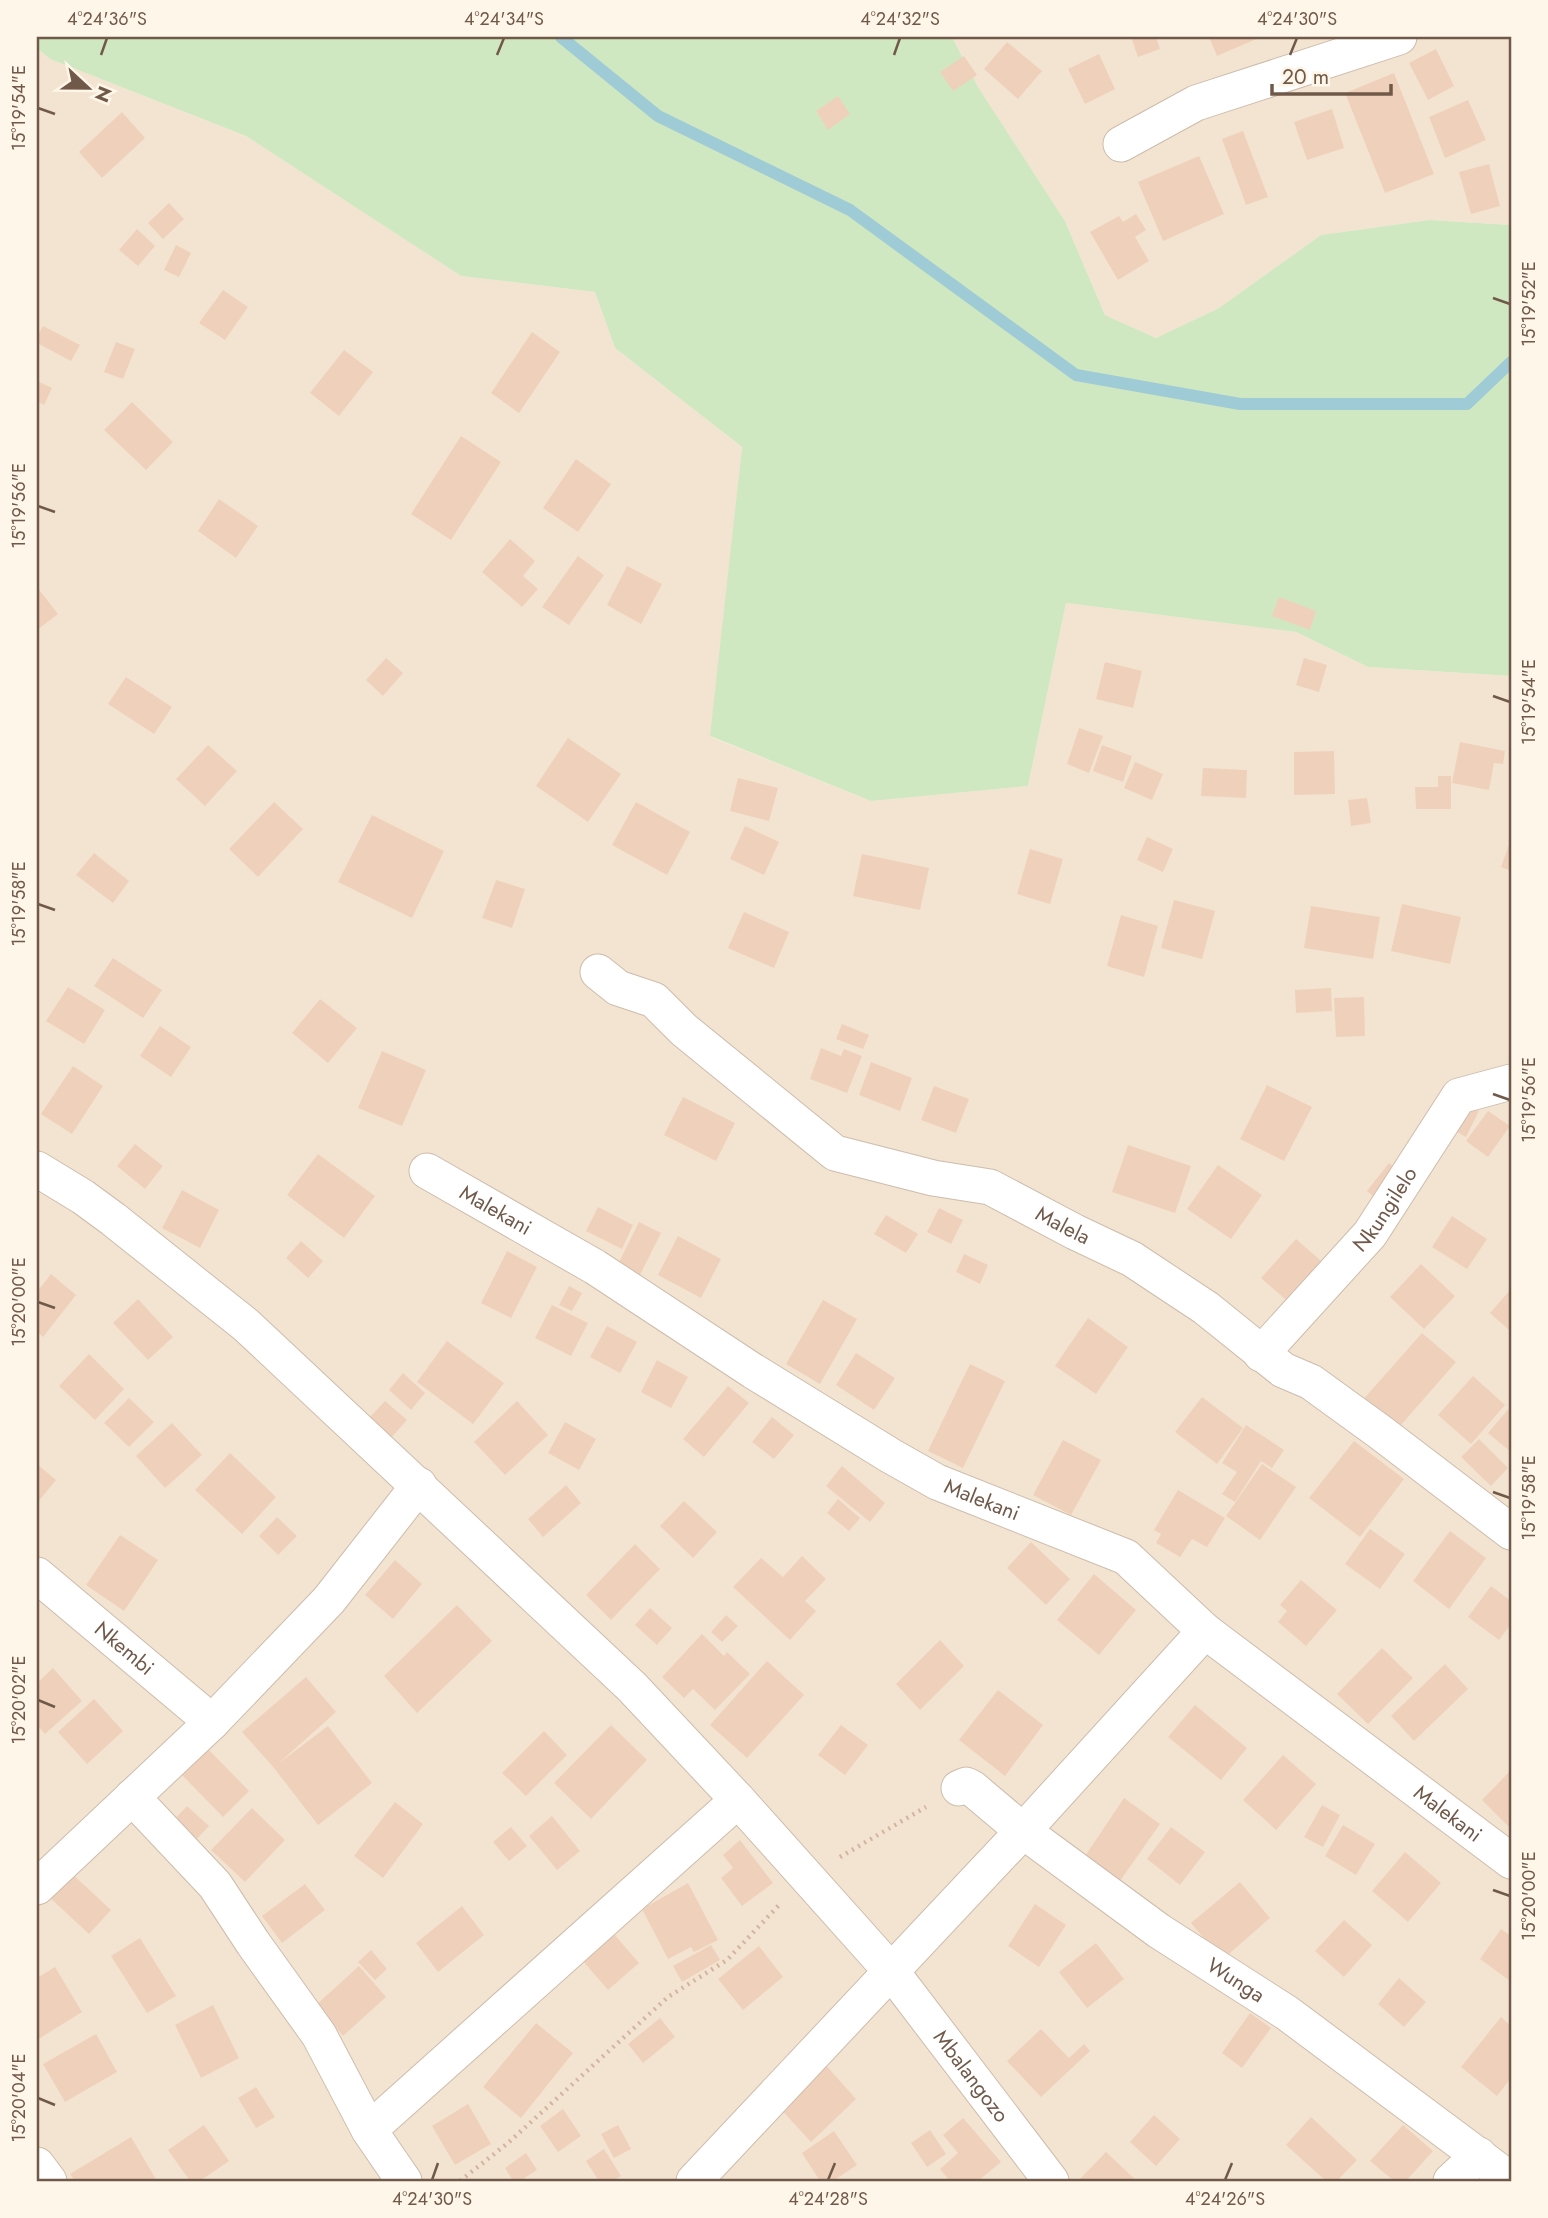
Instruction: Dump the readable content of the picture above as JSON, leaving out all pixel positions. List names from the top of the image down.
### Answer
{
  "streets": {
    "street": [
      "Nkungilelo",
      "Malekani",
      "Malela",
      "Nkembi",
      "Wunga",
      "Mbalangozo"
    ]
  },
  "crossings": [
    ["Nkungilelo", "Malela"]
  ],
  "scale_bar": "20 m",
  "north": "right",
  "coordinates": [
    "4°24'36\"S",
    "4°24'34\"S",
    "4°24'32\"S",
    "4°24'30\"S",
    "15°19'54\"E",
    "15°19'52\"E",
    "15°19'56\"E",
    "15°19'58\"E",
    "15°20'00\"E",
    "15°20'02\"E",
    "15°20'04\"E",
    "4°24'28\"S",
    "4°24'26\"S"
  ]
}
